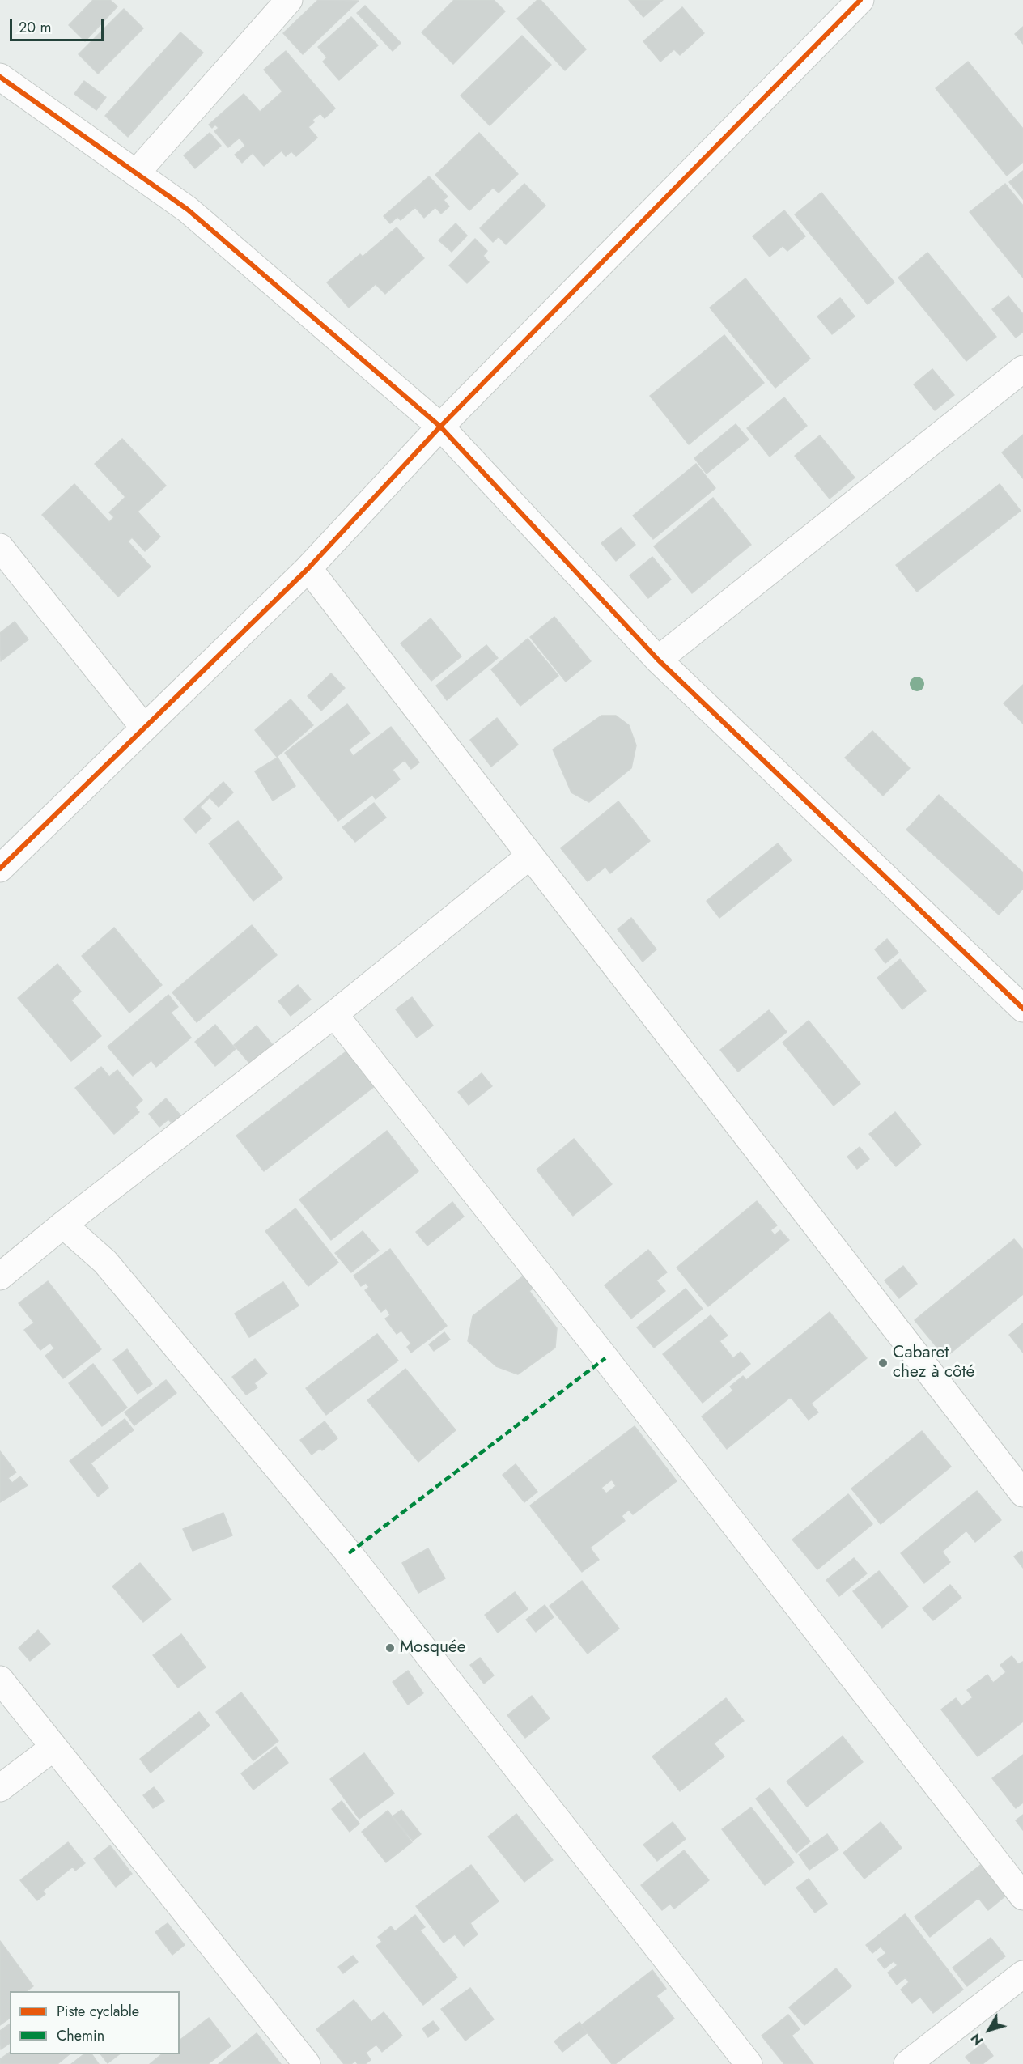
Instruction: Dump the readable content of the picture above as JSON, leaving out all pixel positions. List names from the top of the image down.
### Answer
{
  "places": ["Cabaret chez à côté", "Mosquée"],
  "legend": ["Piste cyclable", "Chemin"],
  "scale_bar": "20 m",
  "north": "bottom left"
}
